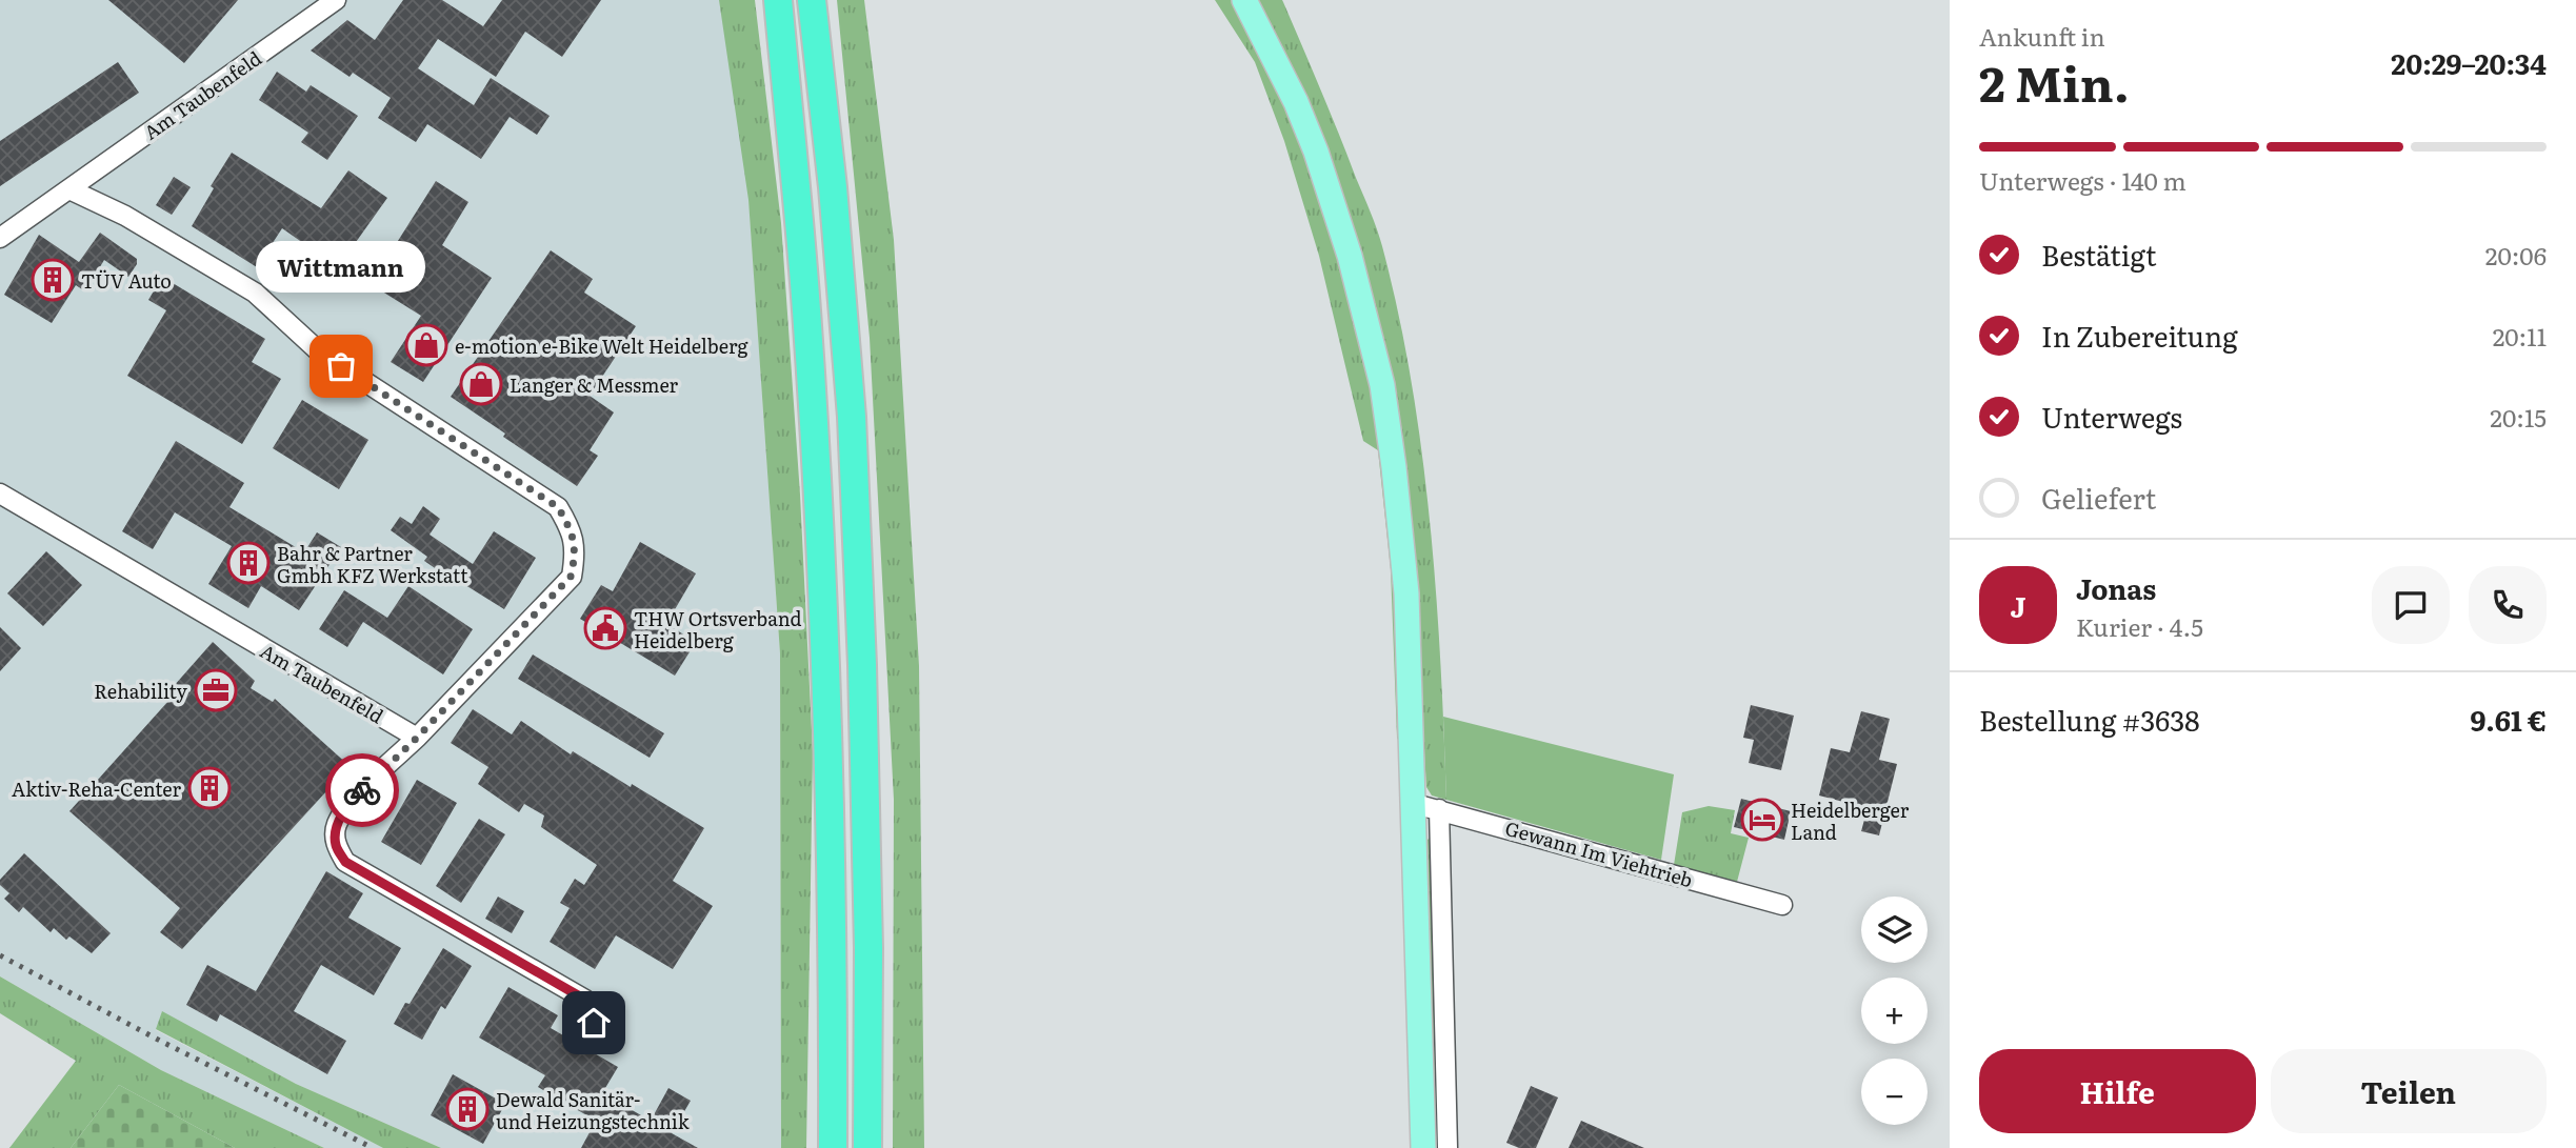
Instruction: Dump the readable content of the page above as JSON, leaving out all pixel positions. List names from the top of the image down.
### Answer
{
  "streets": {
    "street": ["Am Taubenfeld", "Gewann Im Viehtrieb"]
  },
  "places": {
    "building": [
      "TÜV Auto",
      "Bahr & Partner Gmbh KFZ Werkstatt",
      "Aktiv-Reha-Center",
      "Dewald Sanitär- und Heizungstechnik"
    ],
    "shop": ["e-motion e-Bike Welt Heidelberg", "Langer & Messmer"],
    "other": ["Wittmann"],
    "public building": ["THW Ortsverband Heidelberg"],
    "office": ["Rehability"],
    "hotel": ["Heidelberger Land"]
  },
  "page": {
    "heading": ["2 Min.", "Ankunft in", "20:29–20:34"],
    "panel": [
      "Jonas",
      "Kurier · 4.5",
      "Bestellung #3638",
      "9.61 €"
    ],
    "bar": "Unterwegs · 140 m",
    "list": [
      ["Bestätigt", "20:06"],
      ["In Zubereitung", "20:11"],
      ["Unterwegs", "20:15"],
      "Geliefert"
    ],
    "bubble": "Wittmann",
    "round": "J",
    "map_buttons": ["+", "−"],
    "buttons": ["Hilfe", "Teilen"]
  }
}
